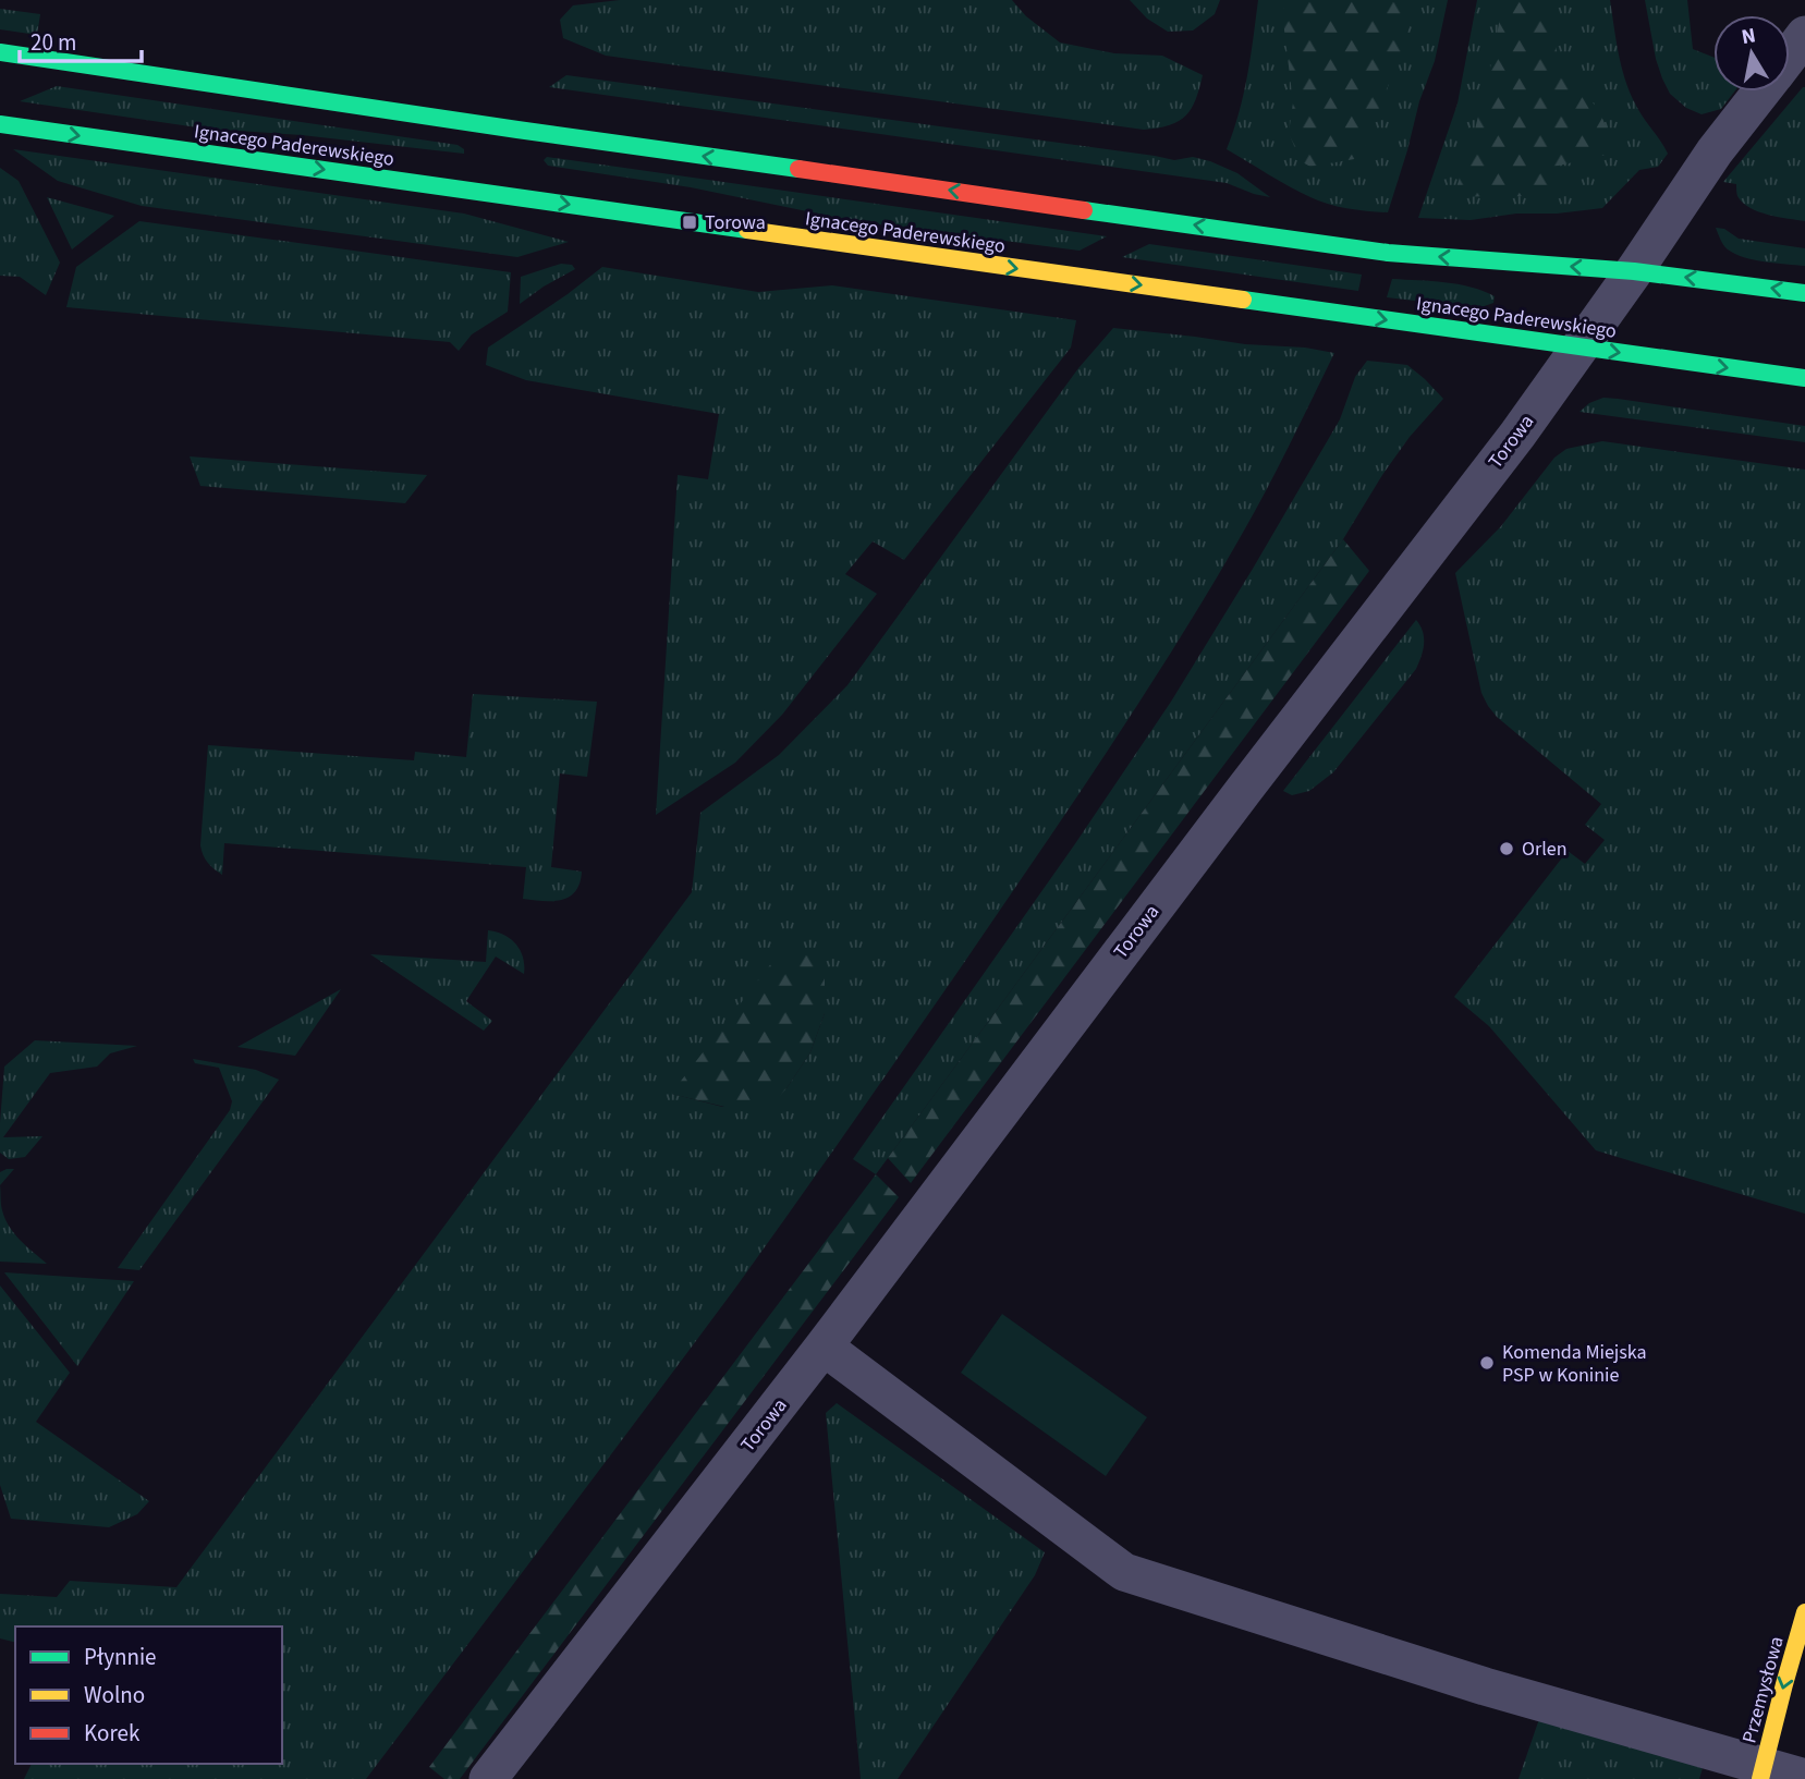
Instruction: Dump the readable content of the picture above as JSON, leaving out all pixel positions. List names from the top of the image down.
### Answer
{
  "streets": {
    "main road": ["Ignacego Paderewskiego", "Przemysłowa"],
    "street": ["Torowa"]
  },
  "crossings": [
    ["Ignacego Paderewskiego", "Torowa"]
  ],
  "one_way": ["Przemysłowa"],
  "places": {
    "transit": ["Torowa"],
    "other": ["Orlen", "Komenda Miejska PSP w Koninie"]
  },
  "legend": ["Płynnie", "Wolno", "Korek"],
  "scale_bar": "20 m",
  "north": "top"
}
